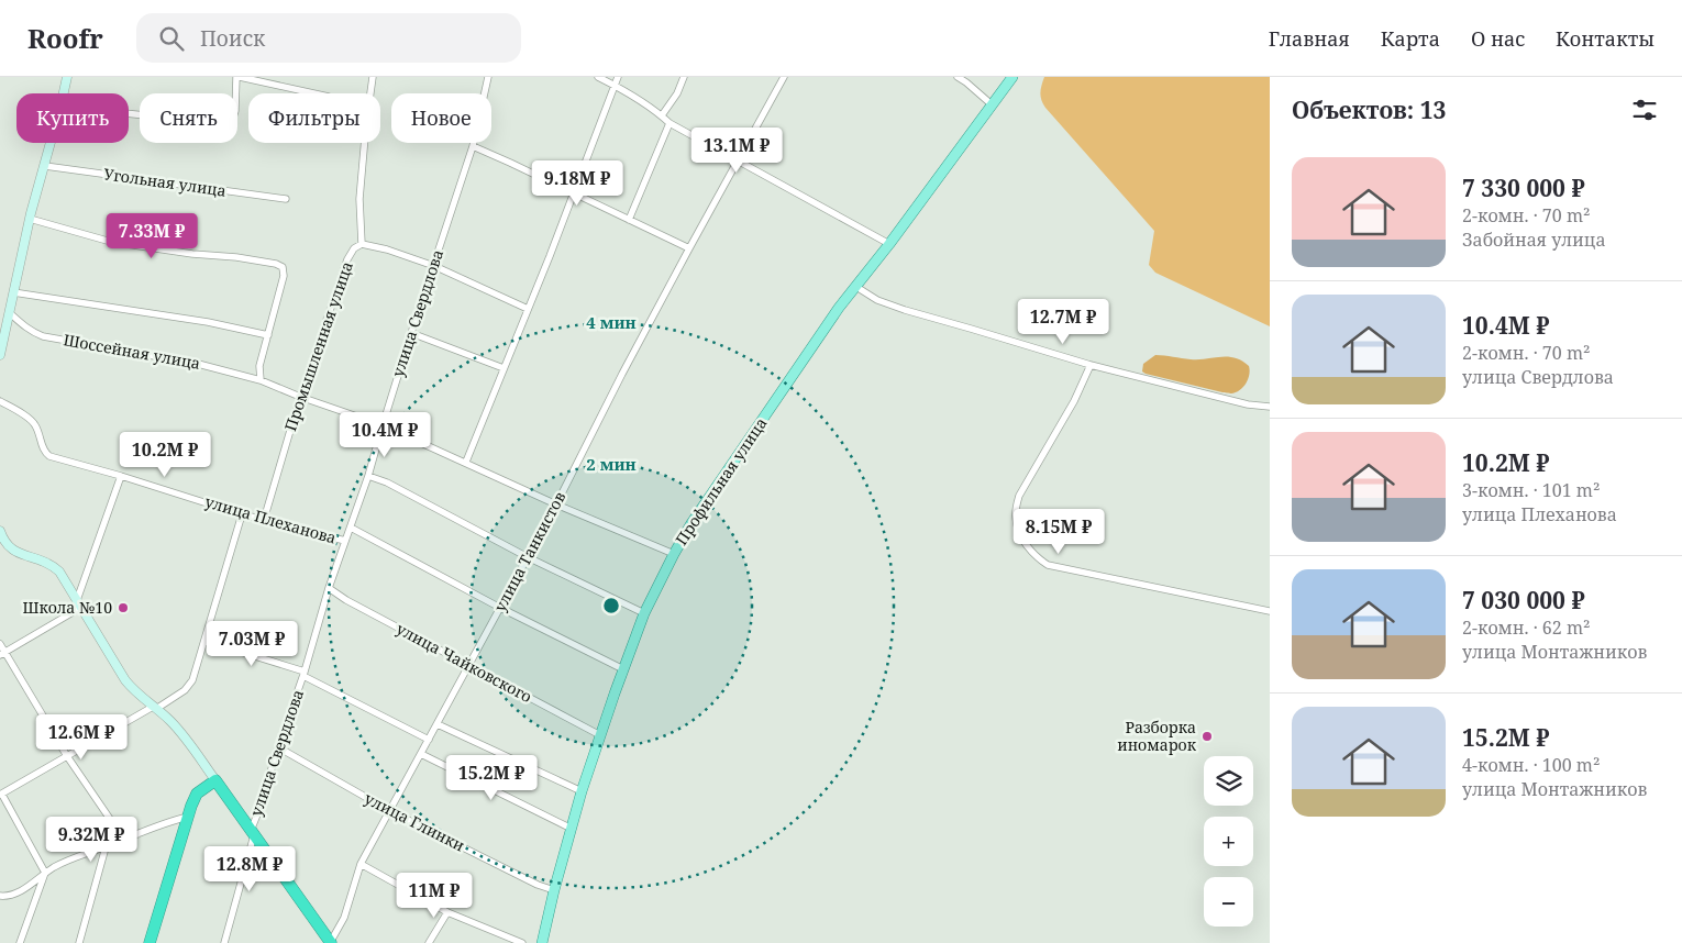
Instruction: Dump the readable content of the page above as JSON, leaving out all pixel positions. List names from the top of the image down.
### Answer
{
  "streets": {
    "main road": ["Профильная улица"],
    "street": [
      "Угольная улица",
      "улица Свердлова",
      "Промышленная улица",
      "Шоссейная улица",
      "улица Плеханова",
      "улица Танкистов",
      "улица Чайковского",
      "улица Глинки"
    ]
  },
  "crossings": [
    ["улица Свердлова", "Шоссейная улица"],
    ["улица Свердлова", "улица Плеханова"],
    ["улица Свердлова", "улица Чайковского"],
    ["улица Свердлова", "улица Глинки"],
    ["Промышленная улица", "Шоссейная улица"],
    ["Промышленная улица", "улица Плеханова"],
    ["Шоссейная улица", "Профильная улица"],
    ["Шоссейная улица", "улица Танкистов"],
    ["Профильная улица", "улица Плеханова"],
    ["Профильная улица", "улица Чайковского"],
    ["Профильная улица", "улица Глинки"],
    ["улица Плеханова", "улица Танкистов"],
    ["улица Танкистов", "улица Чайковского"],
    ["улица Танкистов", "улица Глинки"]
  ],
  "places": ["Школа №10", "Разборка иномарок"],
  "page": {
    "header": "Roofr",
    "search": "Поиск",
    "nav": [
      "Главная",
      "Карта",
      "О нас",
      "Контакты"
    ],
    "heading": "Объектов: 13",
    "chip": [
      "Купить",
      "Снять",
      "Фильтры",
      "Новое"
    ],
    "price": [
      "13.1M ₽",
      "9.18M ₽",
      "7.33M ₽",
      "12.7M ₽",
      "10.4M ₽",
      "10.2M ₽",
      "8.15M ₽",
      "7.03M ₽",
      "12.6M ₽",
      "15.2M ₽",
      "9.32M ₽",
      "12.8M ₽",
      "11M ₽"
    ],
    "list": [
      {
        "name": "7 330 000 ₽",
        "note": "2-комн. · 70 m² · Забойная улица"
      },
      {
        "name": "10.4M ₽",
        "note": "2-комн. · 70 m² · улица Свердлова"
      },
      {
        "name": "10.2M ₽",
        "note": "3-комн. · 101 m² · улица Плеханова"
      },
      {
        "name": "7 030 000 ₽",
        "note": "2-комн. · 62 m² · улица Монтажников"
      },
      {
        "name": "15.2M ₽",
        "note": "4-комн. · 100 m² · улица Монтажников"
      }
    ],
    "map_buttons": ["+", "−"]
  },
  "rings": ["4 мин", "2 мин"]
}
